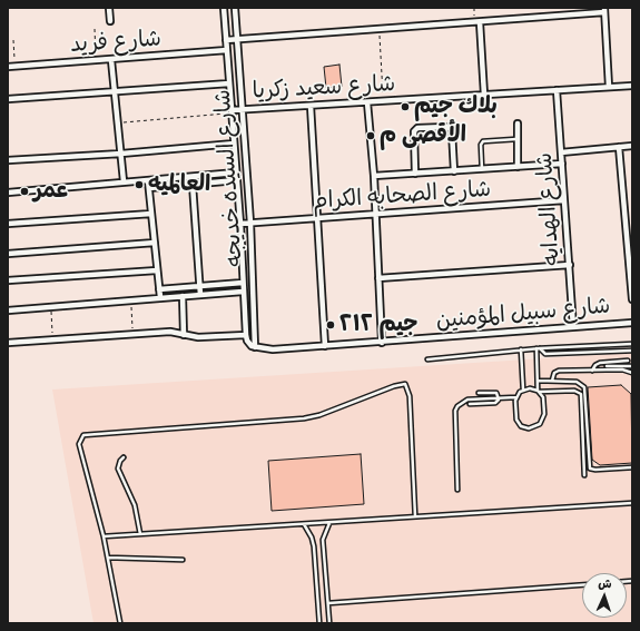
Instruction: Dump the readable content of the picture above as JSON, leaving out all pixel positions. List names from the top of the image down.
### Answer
{
  "streets": {
    "street": [
      "شارع فريد",
      "شارع سعيد زكريا",
      "شارع السيده خديجه",
      "شارع الصحابه الكرام",
      "شارع الهدايه",
      "شارع سبيل المؤمنين"
    ]
  },
  "crossings": [
    ["شارع فريد", "شارع السيده خديجه"],
    ["شارع سعيد زكريا", "شارع السيده خديجه"],
    ["شارع سعيد زكريا", "شارع الهدايه"],
    ["شارع السيده خديجه", "شارع الصحابه الكرام"],
    ["شارع السيده خديجه", "شارع سبيل المؤمنين"],
    ["شارع الصحابه الكرام", "شارع الهدايه"],
    ["شارع الهدايه", "شارع سبيل المؤمنين"]
  ],
  "places": [
    "بلاك جيم",
    "الأقصى م",
    "العالميه",
    "عمر",
    "جيم ٢١٢"
  ],
  "north": "top"
}
